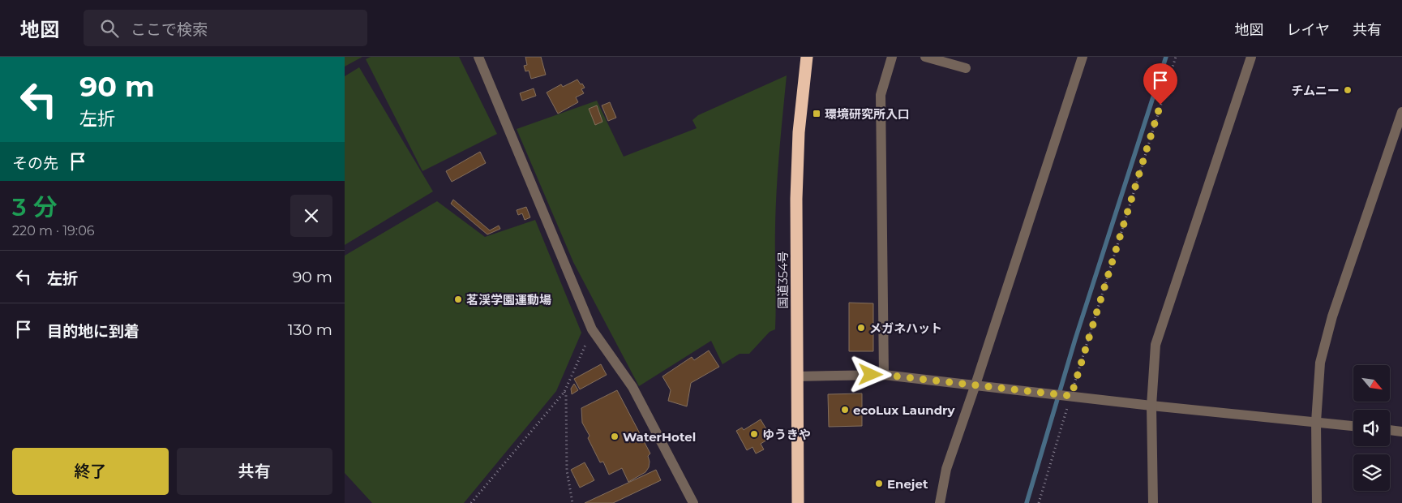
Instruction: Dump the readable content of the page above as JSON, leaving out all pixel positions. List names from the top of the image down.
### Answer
{
  "streets": {
    "highway": ["国道354号"]
  },
  "places": {
    "other": [
      "チムニー",
      "茗渓学園運動場",
      "メガネハット",
      "ecoLux Laundry",
      "ゆうきや",
      "WaterHotel",
      "Enejet"
    ],
    "transit": ["環境研究所入口"]
  },
  "north": "bottom right",
  "page": {
    "header": "地図",
    "search": "ここで検索",
    "nav": ["地図", "レイヤ", "共有"],
    "turn": ["90 m", "左折"],
    "then": "その先",
    "heading": ["3 分", "220 m · 19:06"],
    "list": [
      {
        "name": "左折",
        "value": "90 m"
      },
      {
        "name": "目的地に到着",
        "value": "130 m"
      }
    ],
    "buttons": ["終了", "共有"]
  }
}
